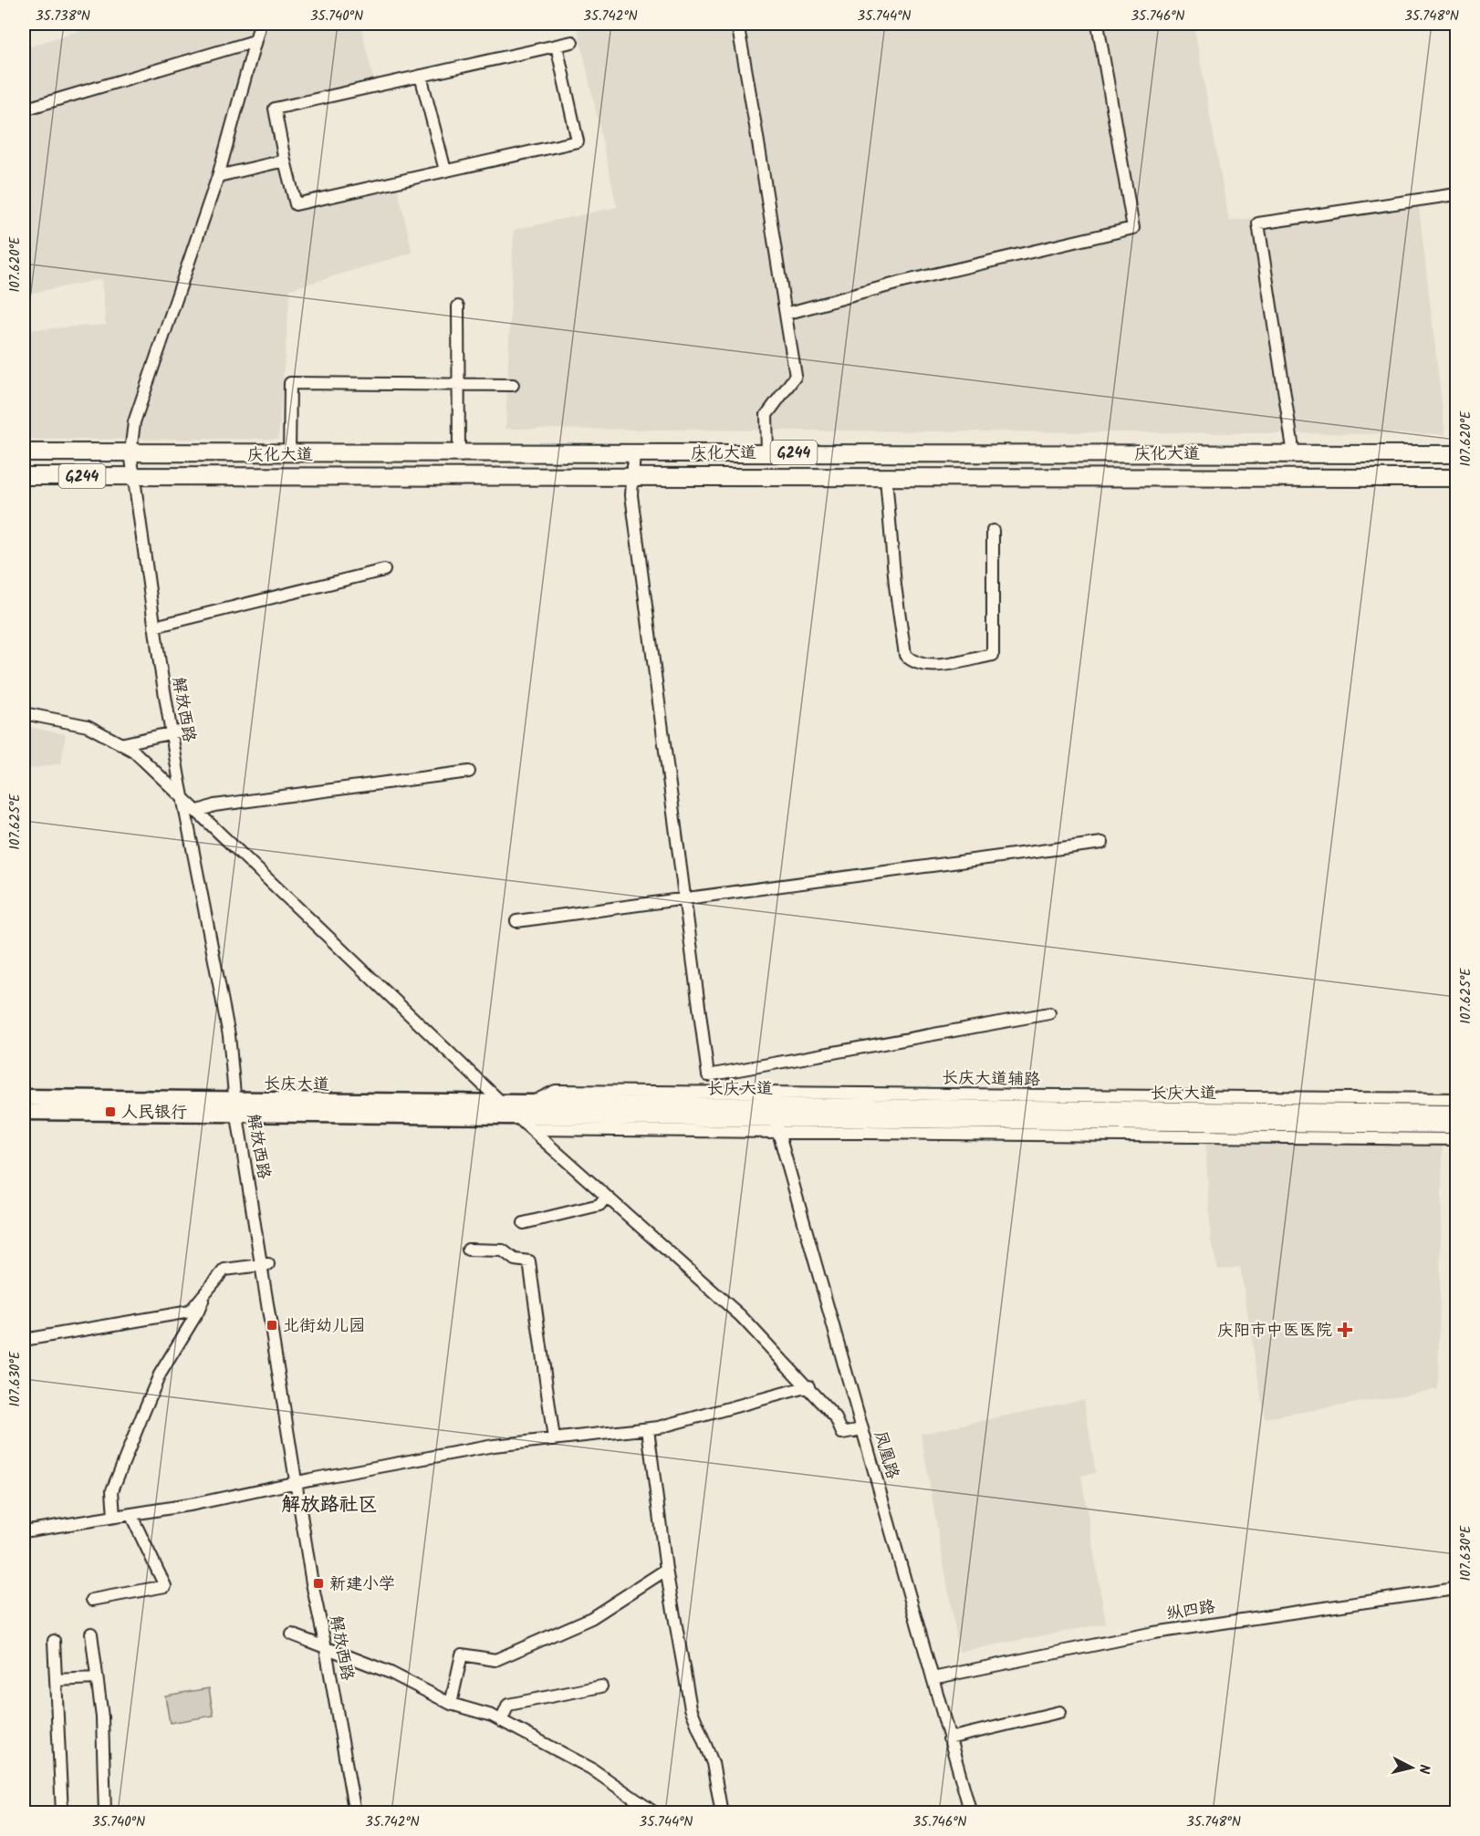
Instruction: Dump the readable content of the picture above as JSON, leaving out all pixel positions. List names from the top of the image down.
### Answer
{
  "streets": {
    "highway": ["庆化大道", "G244"],
    "main road": ["长庆大道"],
    "street": [
      "解放西路",
      "长庆大道辅路",
      "凤凰路",
      "纵四路"
    ]
  },
  "crossings": [
    ["庆化大道", "解放西路"],
    ["解放西路", "长庆大道"],
    ["长庆大道辅路", "长庆大道"],
    ["长庆大道", "凤凰路"],
    ["凤凰路", "纵四路"]
  ],
  "districts": ["解放路社区"],
  "places": {
    "transit": ["人民银行", "北街幼儿园", "新建小学"],
    "health": ["庆阳市中医医院"]
  },
  "north": "right",
  "coordinates": [
    "35.738°N",
    "35.740°N",
    "35.742°N",
    "35.744°N",
    "35.746°N",
    "35.748°N",
    "107.620°E",
    "107.625°E",
    "107.630°E"
  ]
}
